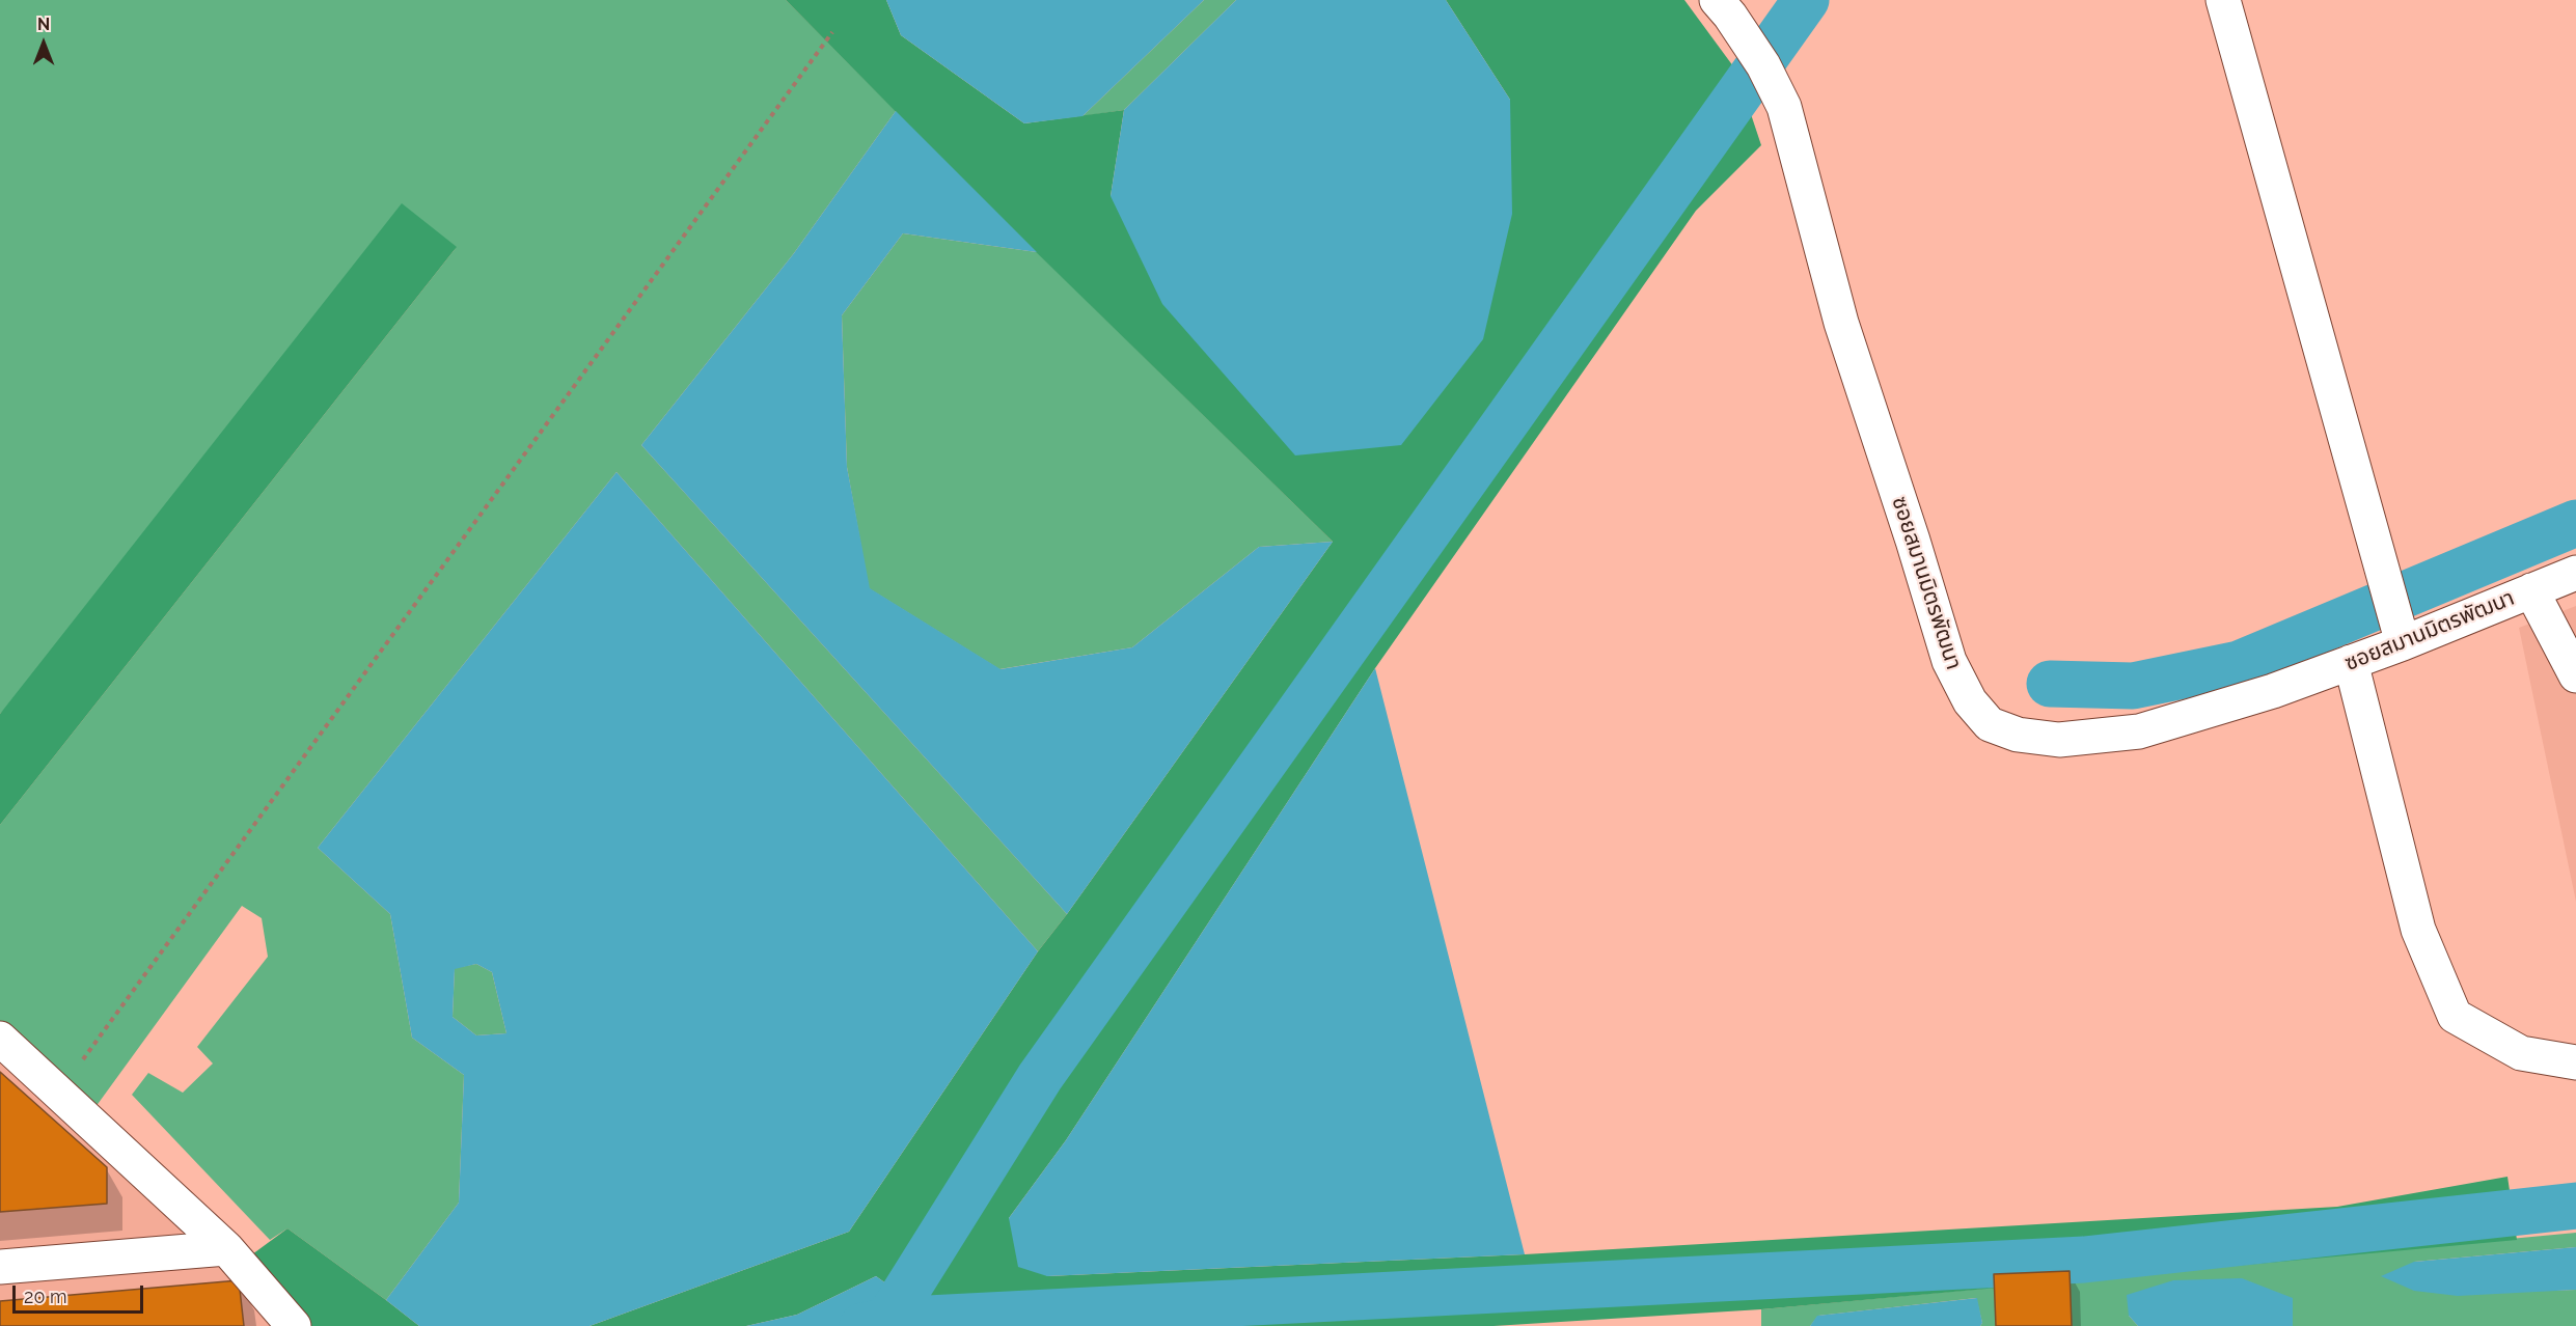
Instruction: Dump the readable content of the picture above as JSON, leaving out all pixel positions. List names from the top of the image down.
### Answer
{
  "streets": {
    "street": ["ซอยสมานมิตรพัฒนา"]
  },
  "scale_bar": "20 m",
  "north": "top"
}
